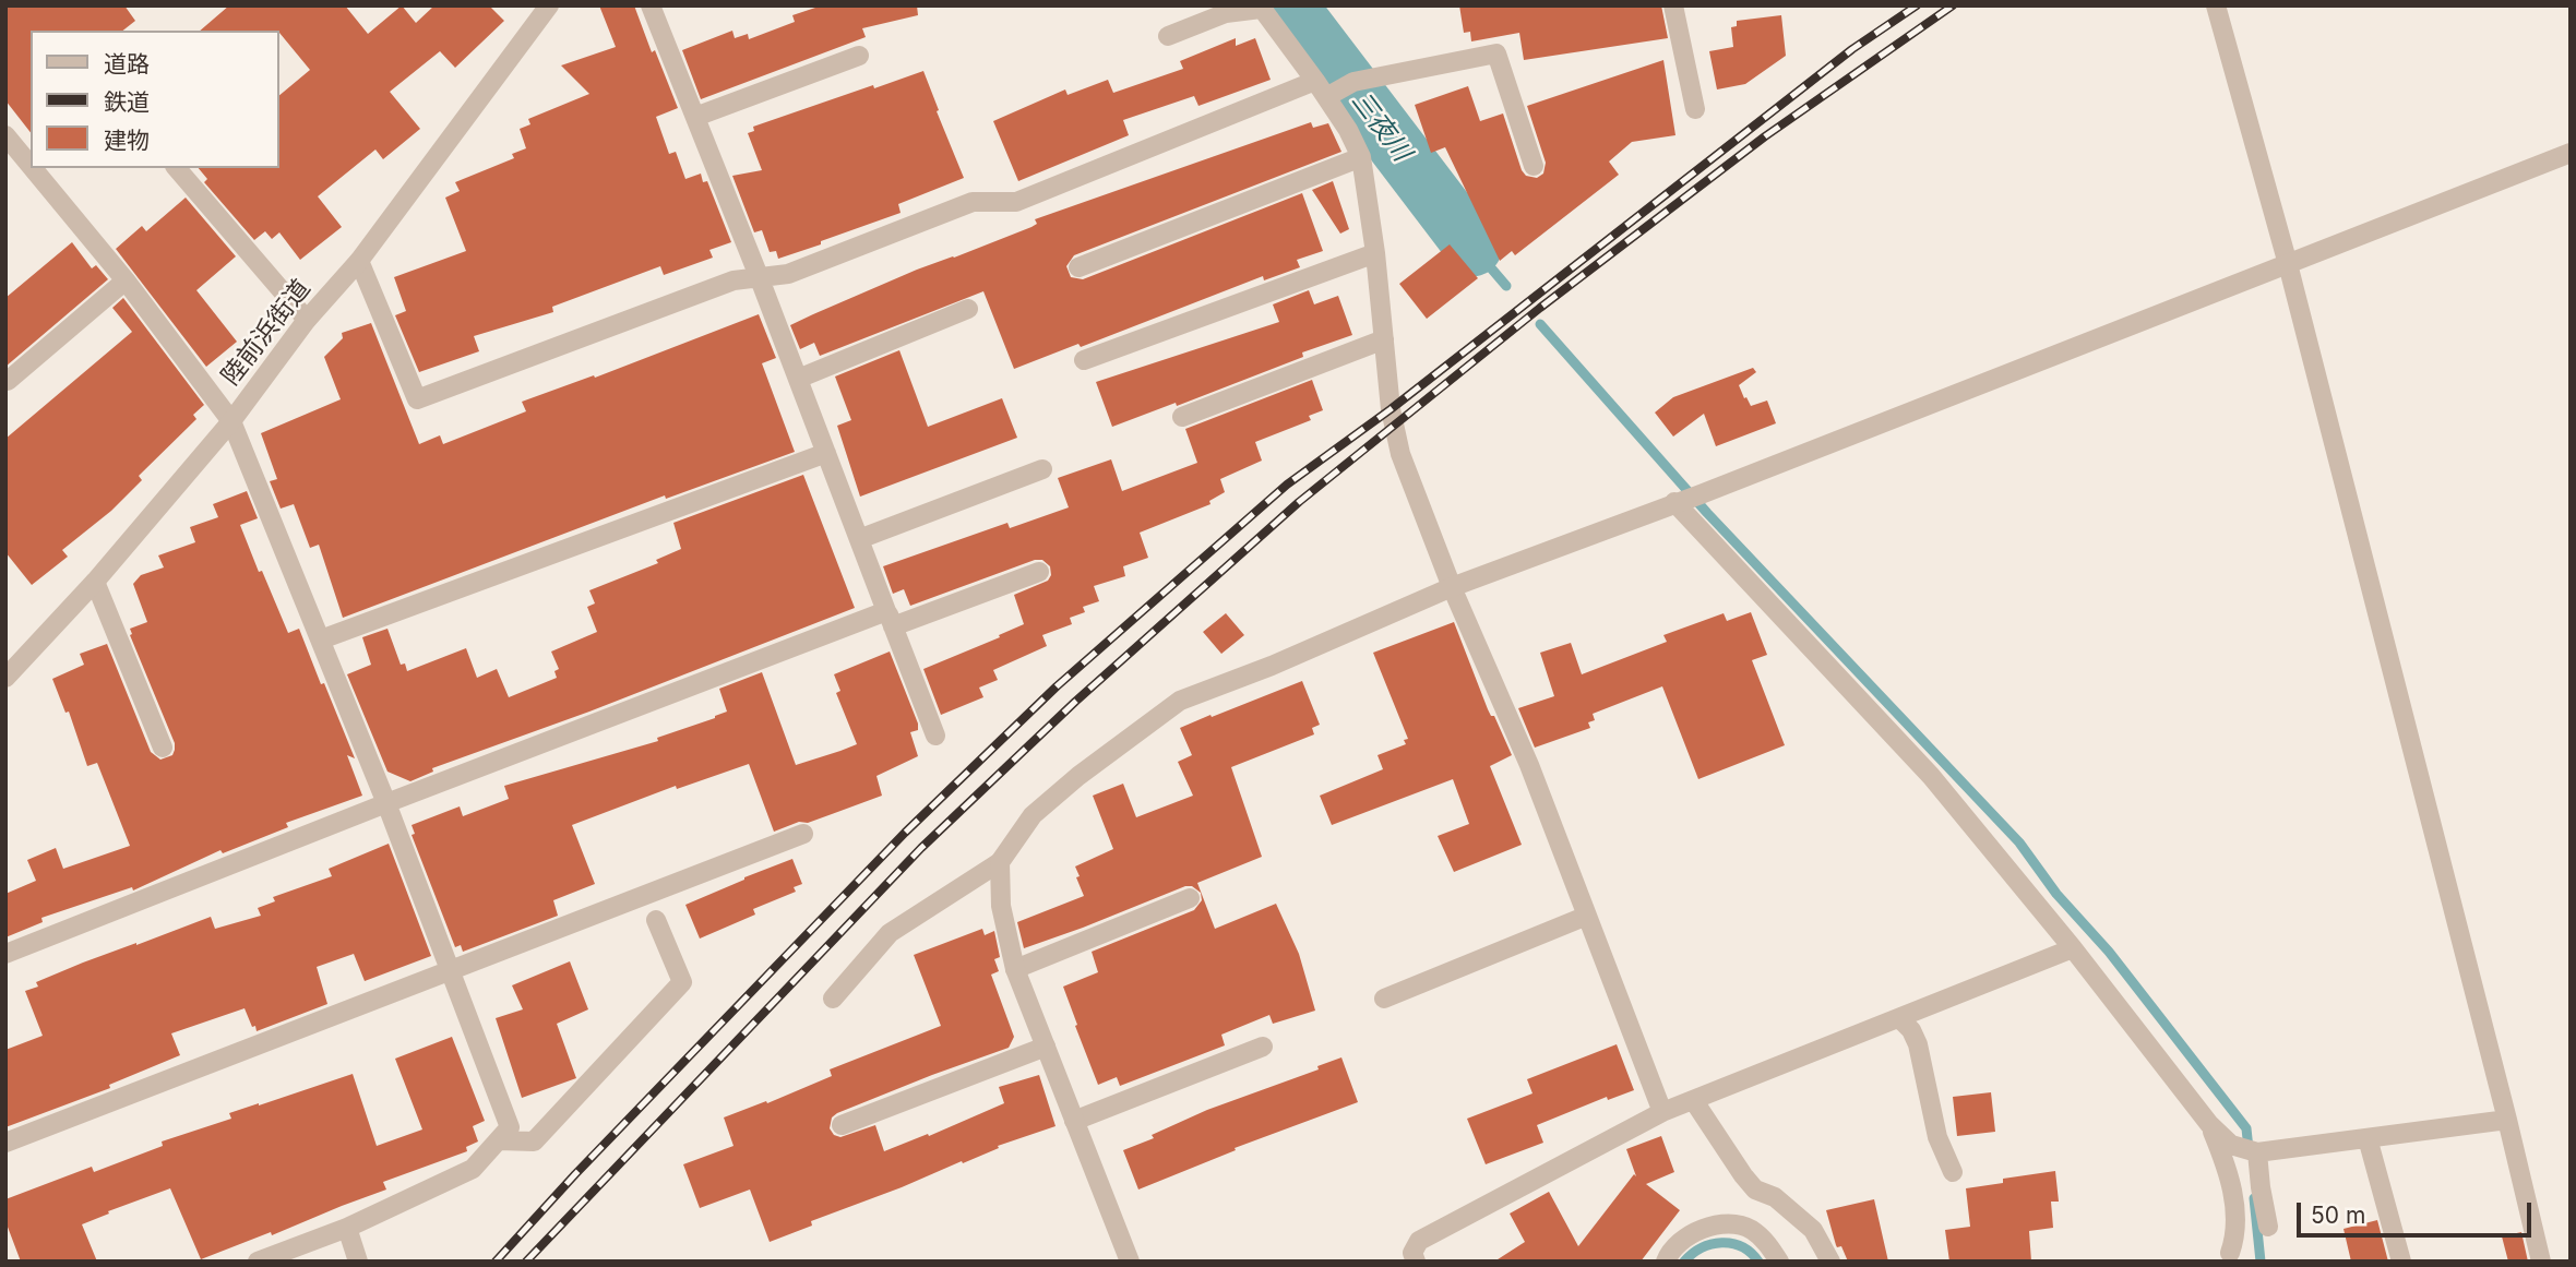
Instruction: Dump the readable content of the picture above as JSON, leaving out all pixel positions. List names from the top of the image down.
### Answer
{
  "streets": {
    "street": ["陸前浜街道"]
  },
  "water": ["三夜川"],
  "legend": ["道路", "鉄道", "建物"],
  "scale_bar": "50 m"
}
